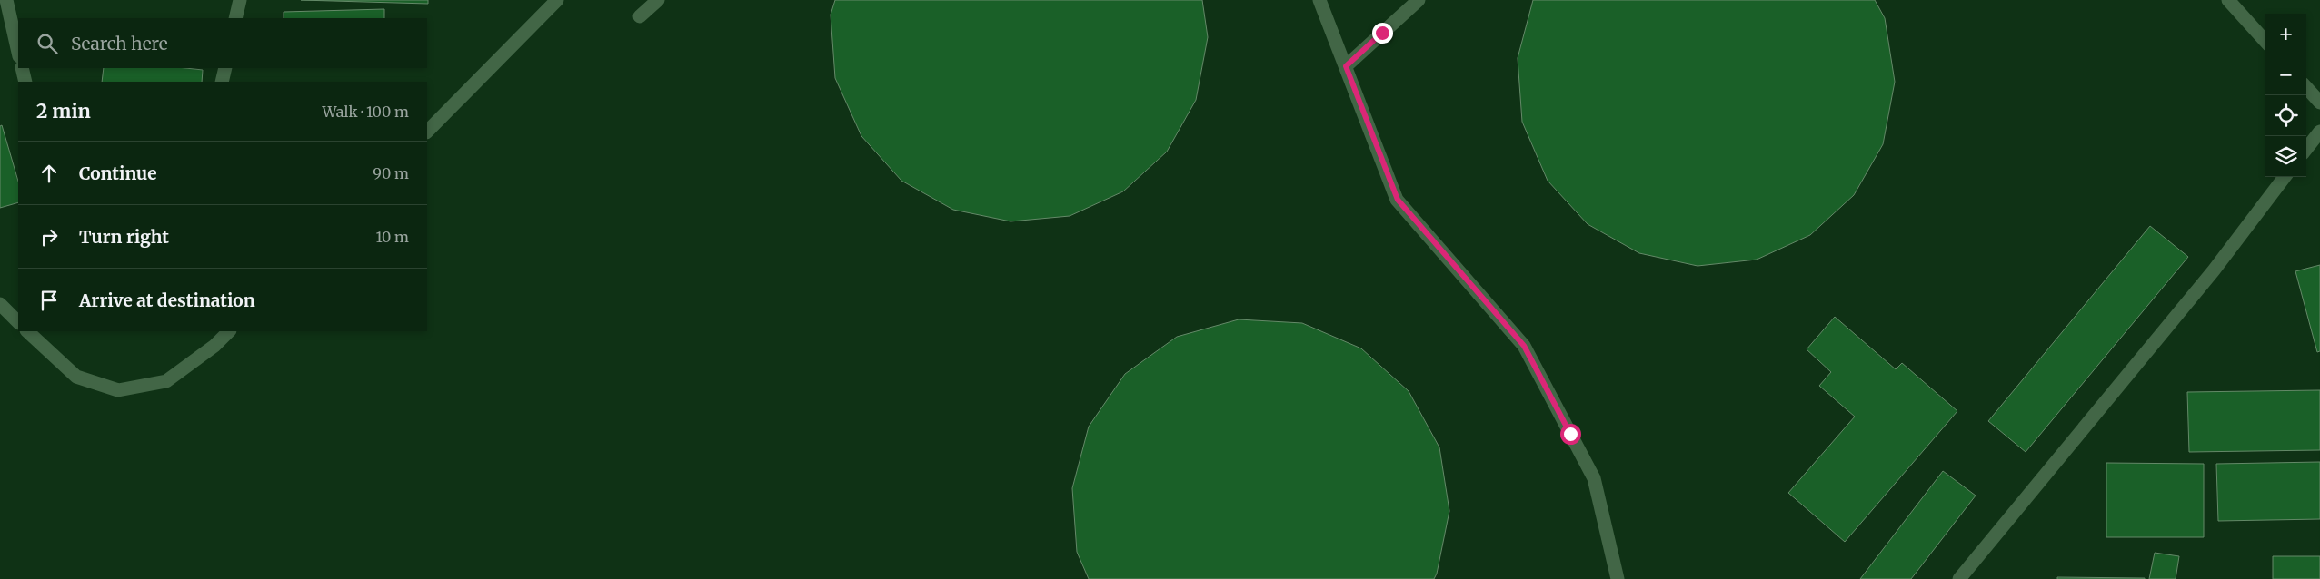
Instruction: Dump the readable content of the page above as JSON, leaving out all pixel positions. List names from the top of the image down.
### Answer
{
  "page": {
    "map_buttons": ["+", "−"],
    "search": "Search here",
    "heading": ["2 min", "Walk · 100 m"],
    "list": [
      ["Continue", "90 m"],
      ["Turn right", "10 m"],
      "Arrive at destination"
    ]
  }
}
